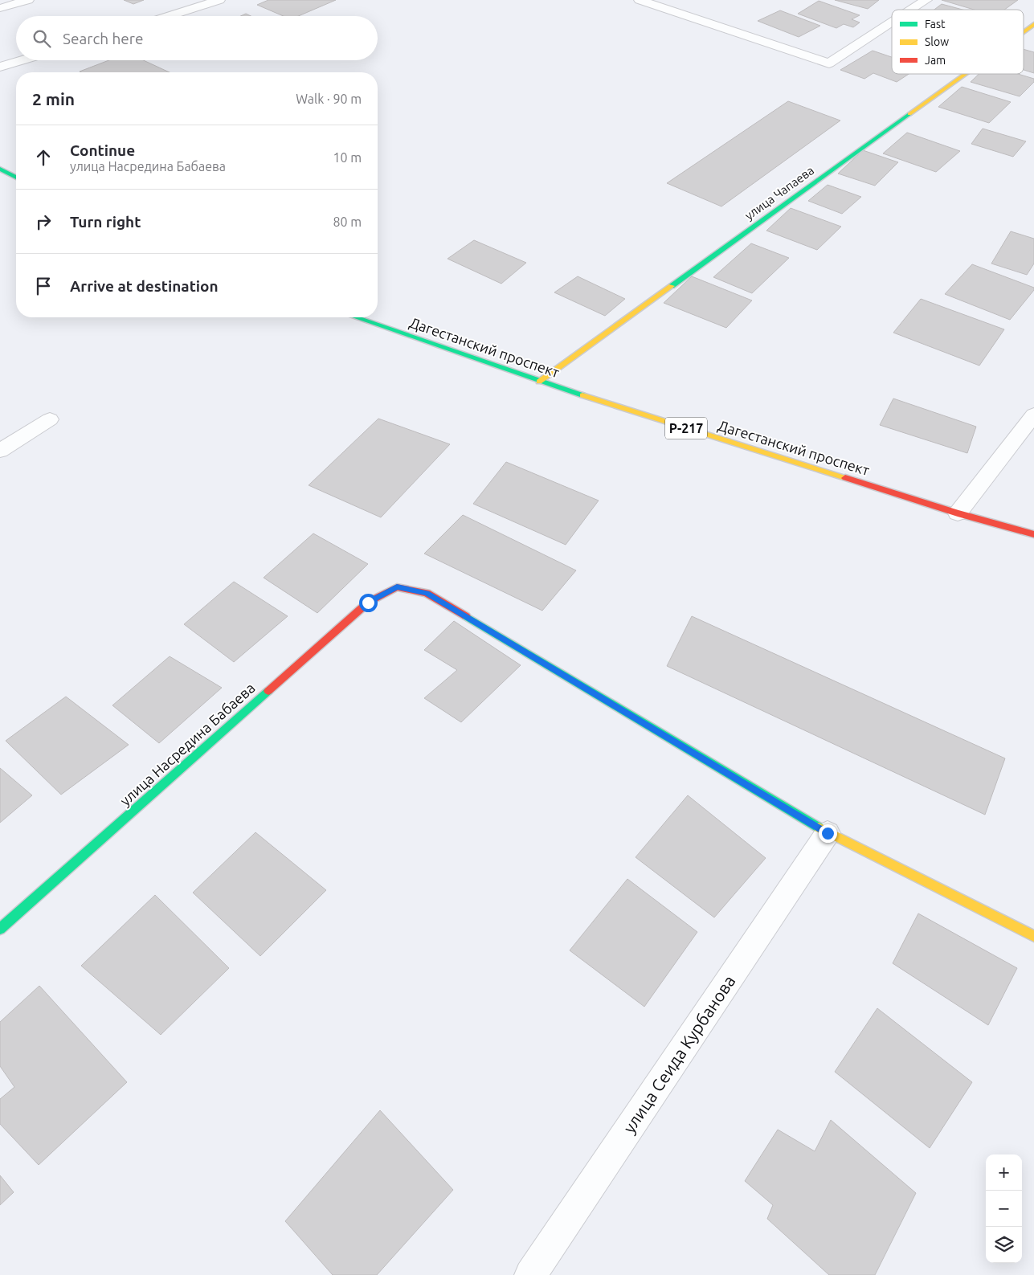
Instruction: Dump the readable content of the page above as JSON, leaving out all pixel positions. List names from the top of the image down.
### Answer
{
  "streets": {
    "main road": [
      "улица Чапаева",
      "Дагестанский проспект",
      "Р-217",
      "улица Насредина Бабаева"
    ],
    "street": ["улица Сеида Курбанова"]
  },
  "crossings": [
    ["улица Чапаева", "Дагестанский проспект"],
    ["улица Насредина Бабаева", "улица Сеида Курбанова"]
  ],
  "legend": ["Fast", "Slow", "Jam"],
  "page": {
    "search": "Search here",
    "heading": ["2 min", "Walk · 90 m"],
    "list": [
      ["Continue", "улица Насредина Бабаева", "10 m"],
      ["Turn right", "80 m"],
      "Arrive at destination"
    ],
    "map_buttons": ["+", "−"]
  }
}
